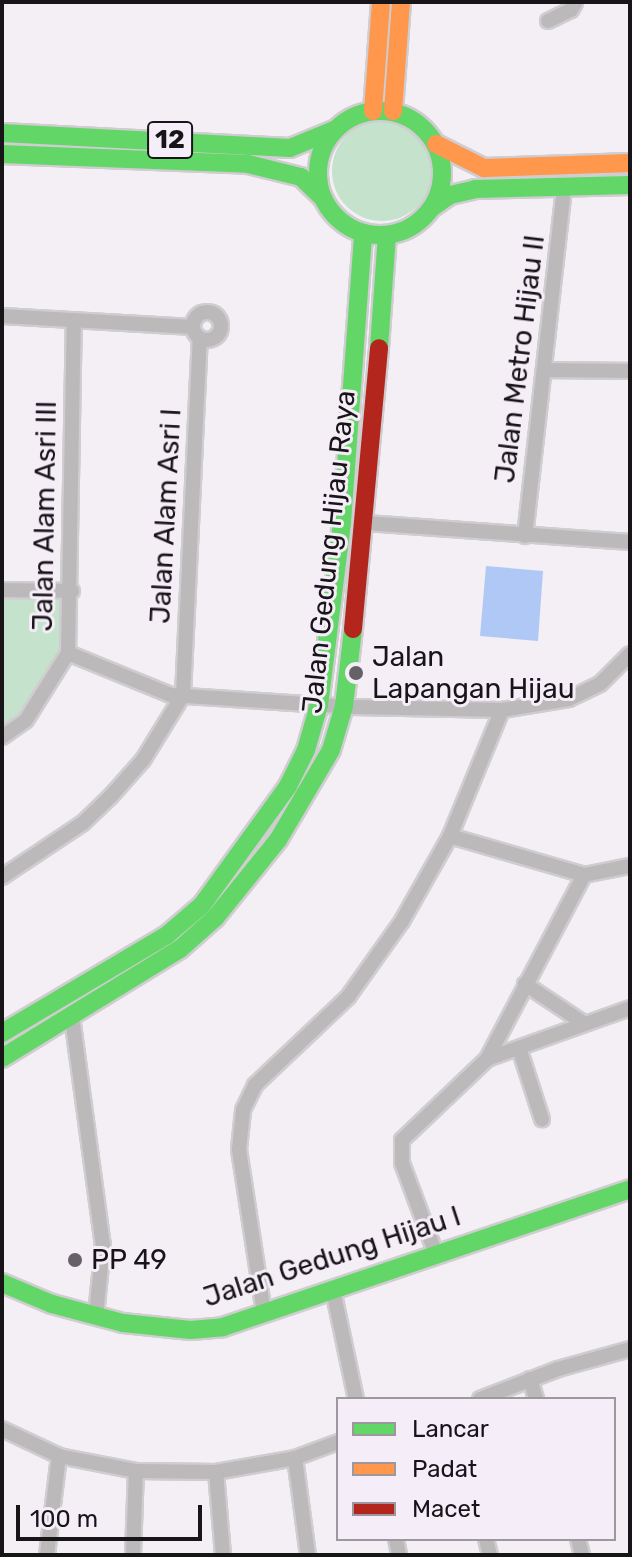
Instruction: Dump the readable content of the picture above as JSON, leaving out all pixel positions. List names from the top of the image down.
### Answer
{
  "streets": {
    "main road": ["12", "Jalan Gedung Hijau Raya", "Jalan Gedung Hijau I"],
    "street": ["Jalan Metro Hijau II", "Jalan Alam Asri III", "Jalan Alam Asri I"]
  },
  "crossings": [
    ["12", "Jalan Gedung Hijau Raya"],
    ["Jalan Alam Asri III", "Jalan Alam Asri I"]
  ],
  "places": ["Jalan Lapangan Hijau", "PP 49"],
  "legend": ["Lancar", "Padat", "Macet"],
  "scale_bar": "100 m"
}
